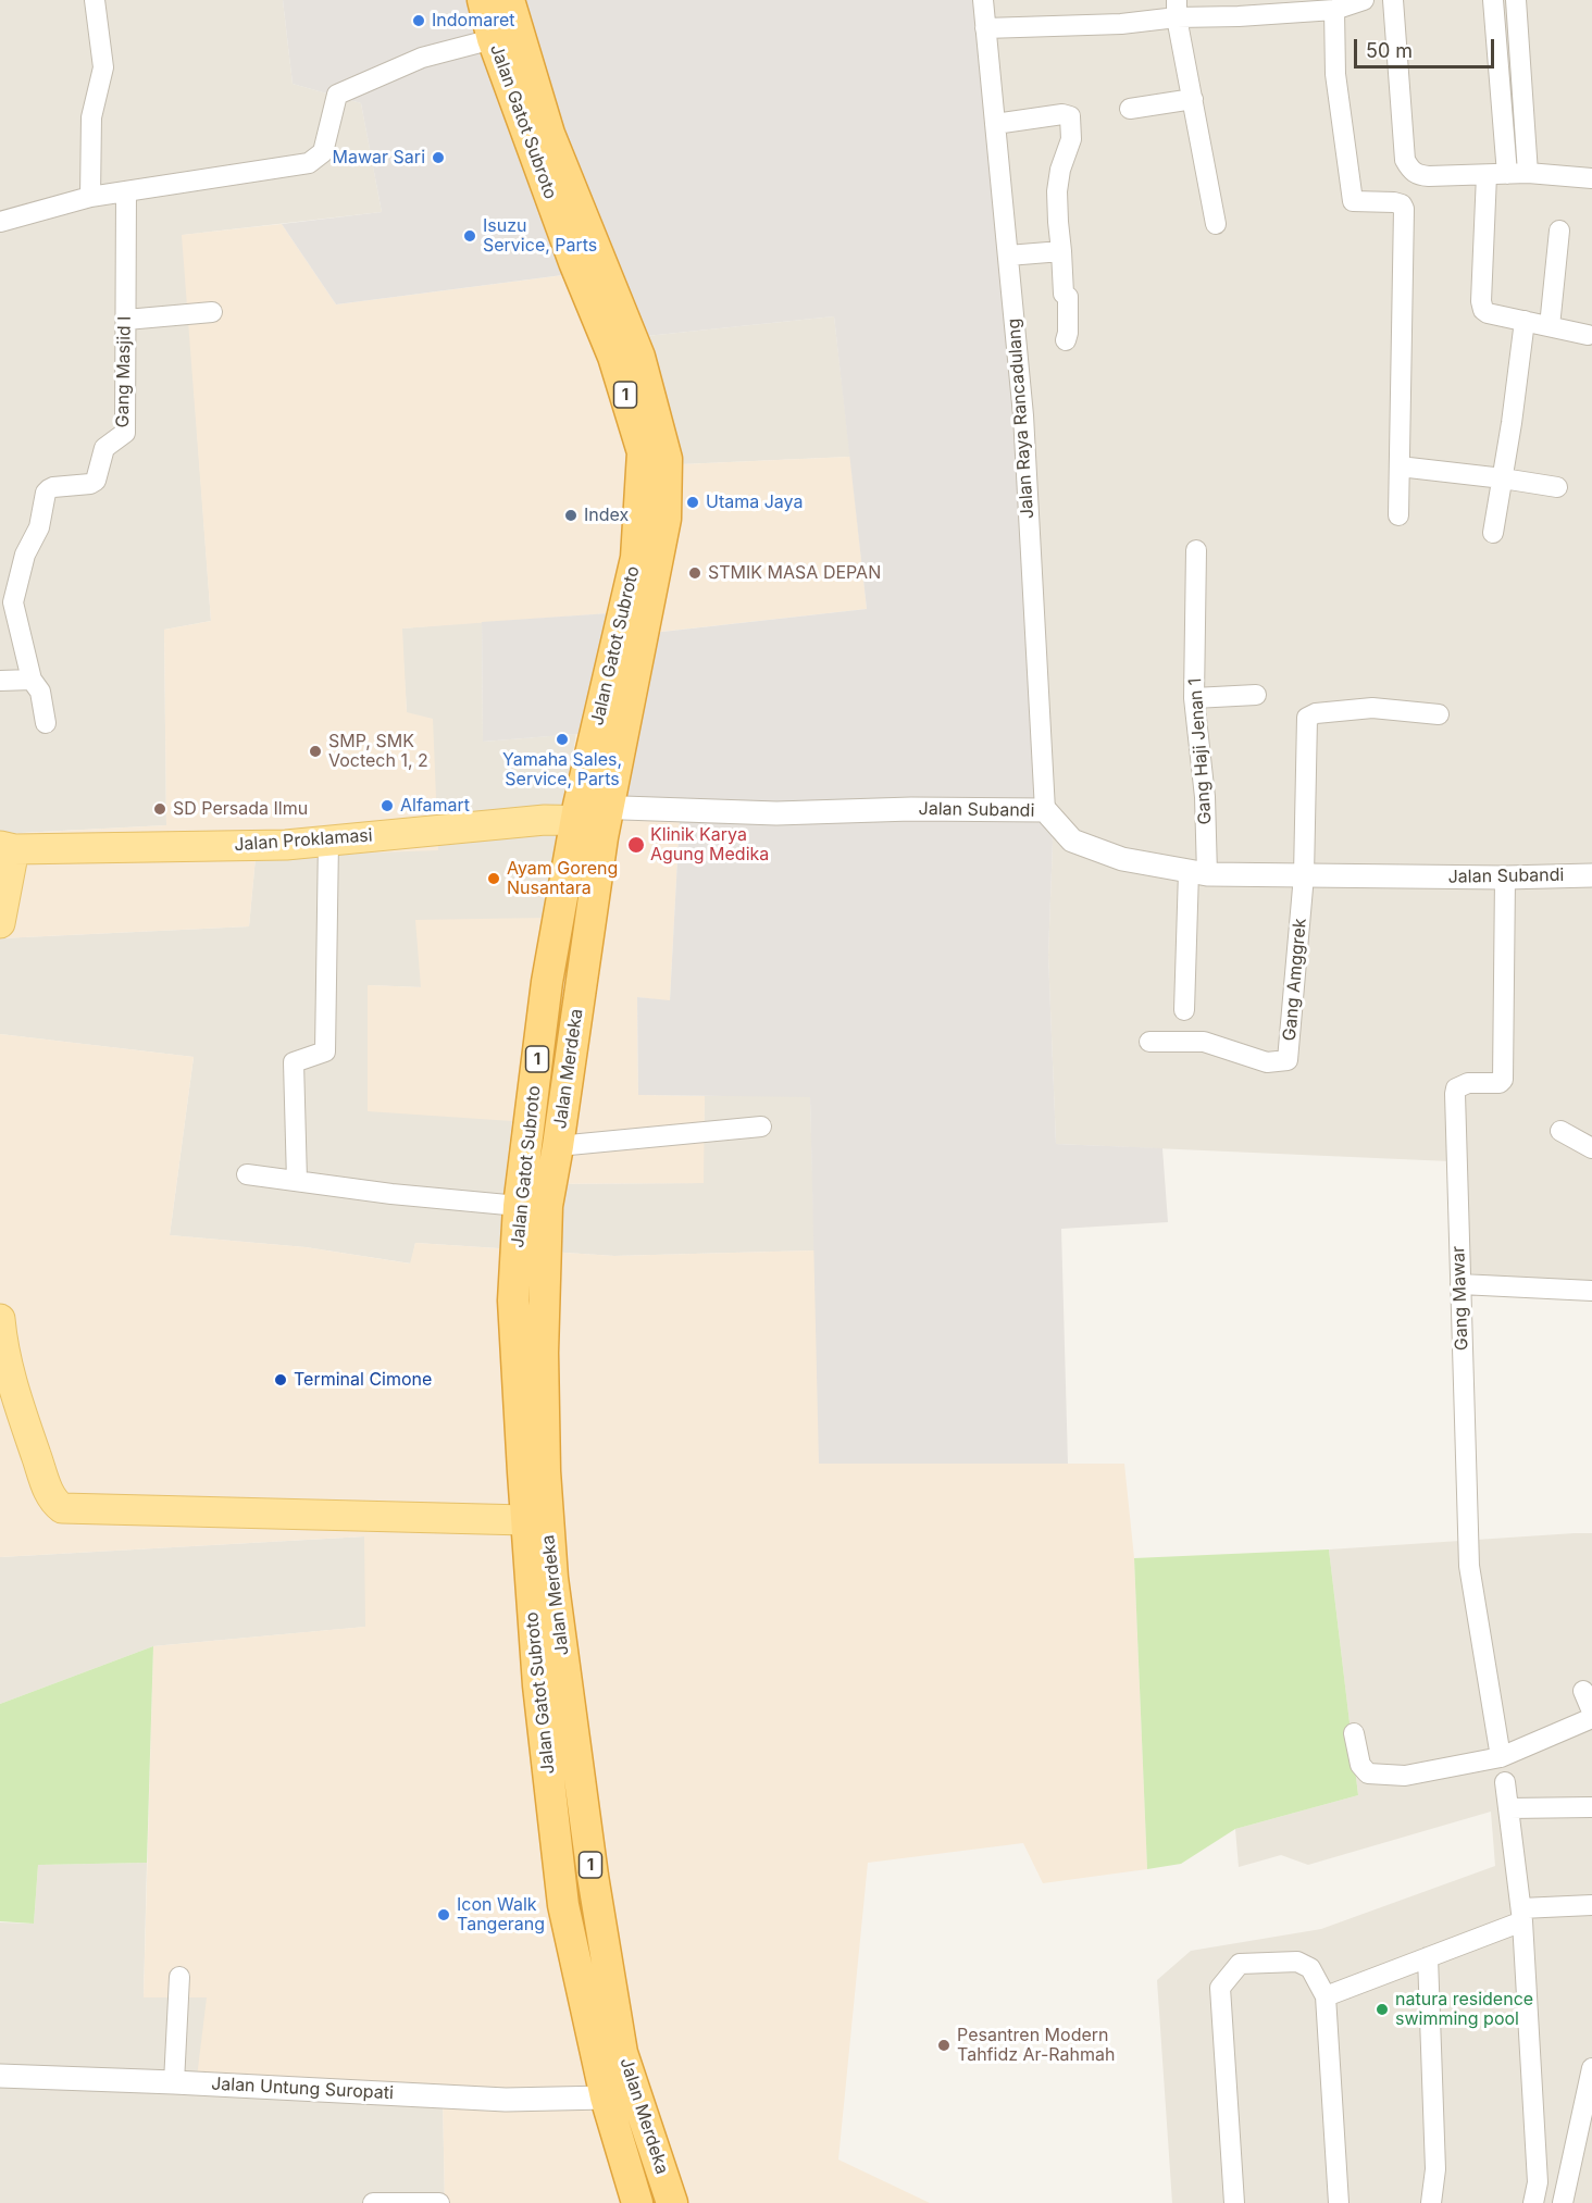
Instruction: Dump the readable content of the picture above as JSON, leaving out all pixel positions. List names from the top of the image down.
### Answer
{
  "streets": {
    "highway": ["Jalan Gatot Subroto", "1", "Jalan Merdeka"],
    "main road": ["Jalan Proklamasi"],
    "street": [
      "Gang Masjid I",
      "Jalan Raya Rancadulang",
      "Gang Haji Jenan 1",
      "Jalan Subandi",
      "Gang Amggrek",
      "Gang Mawar",
      "Jalan Untung Suropati"
    ]
  },
  "crossings": [
    ["Jalan Gatot Subroto", "Jalan Subandi"],
    ["Jalan Gatot Subroto", "Jalan Proklamasi"],
    ["Jalan Gatot Subroto", "Jalan Merdeka"],
    ["Jalan Gatot Subroto", "Jalan Untung Suropati"],
    ["Jalan Raya Rancadulang", "Jalan Subandi"],
    ["Gang Haji Jenan 1", "Jalan Subandi"],
    ["Jalan Subandi", "Jalan Proklamasi"],
    ["Jalan Subandi", "Gang Amggrek"],
    ["Jalan Subandi", "Gang Mawar"]
  ],
  "places": [
    "Indomaret",
    "Mawar Sari",
    "Isuzu Service, Parts",
    "Utama Jaya",
    "Index",
    "STMIK MASA DEPAN",
    "Yamaha Sales, Service, Parts",
    "SMP, SMK Voctech 1, 2",
    "Alfamart",
    "SD Persada Ilmu",
    "Klinik Karya Agung Medika",
    "Ayam Goreng Nusantara",
    "Terminal Cimone",
    "Icon Walk Tangerang",
    "natura residence swimming pool",
    "Pesantren Modern Tahfidz Ar-Rahmah"
  ],
  "scale_bar": "50 m"
}
